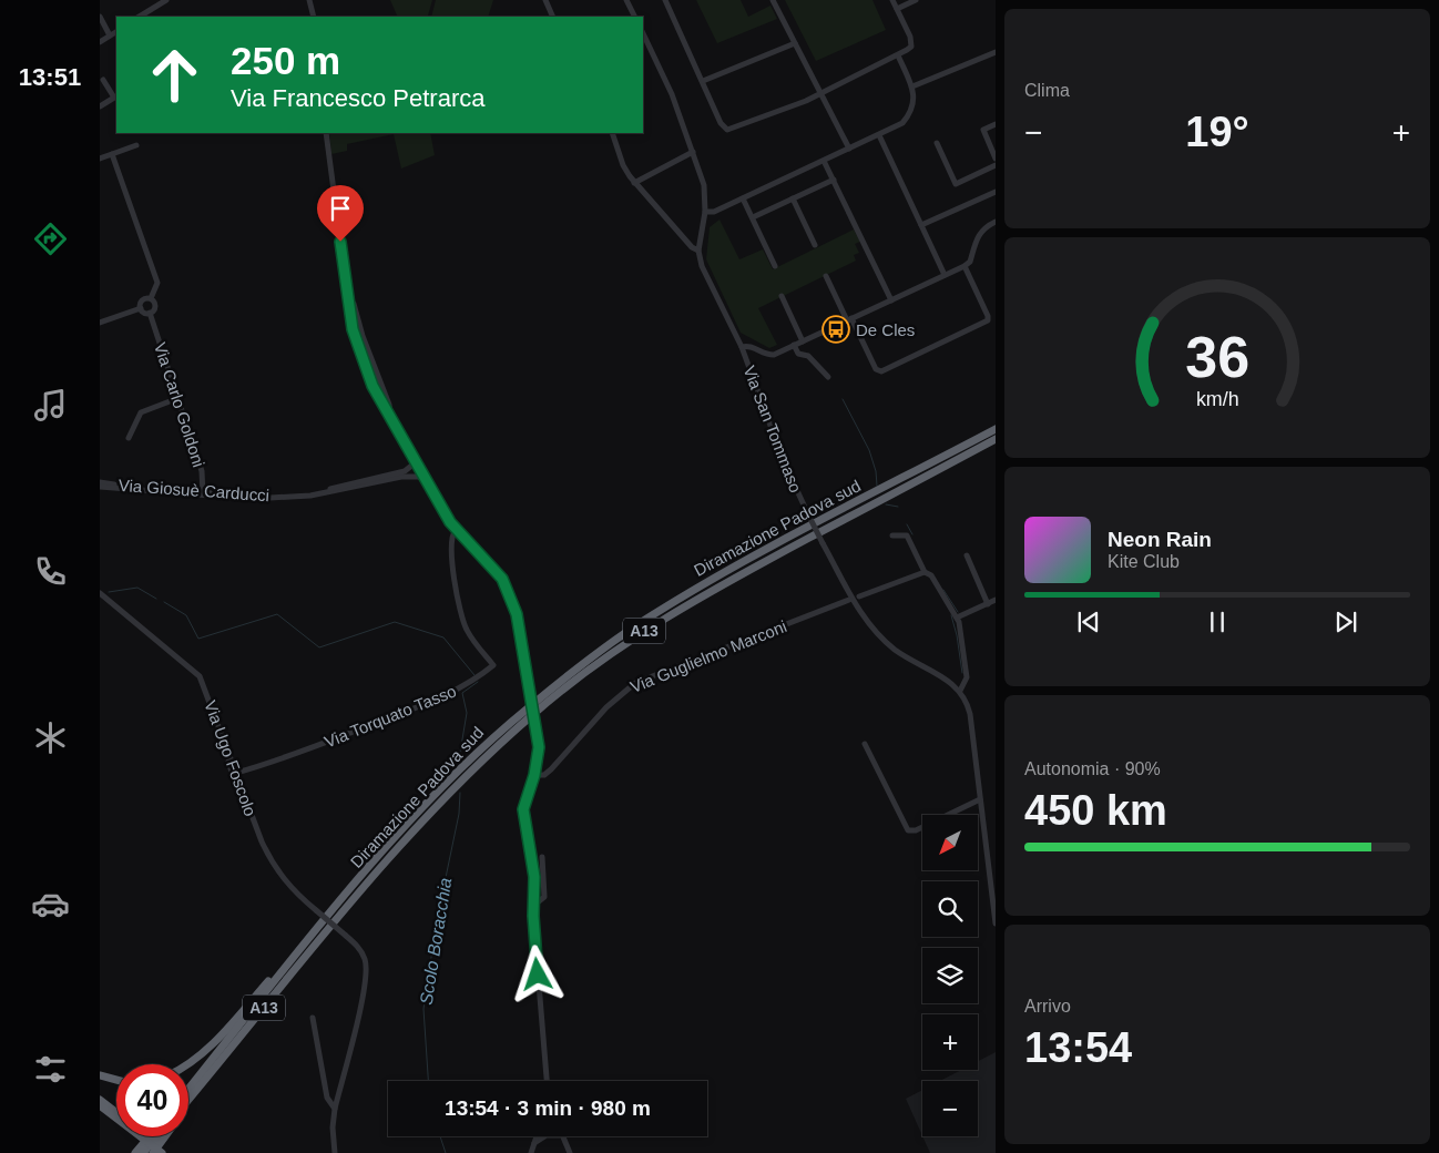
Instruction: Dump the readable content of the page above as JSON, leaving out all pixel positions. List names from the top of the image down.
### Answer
{
  "streets": {
    "highway": ["Diramazione Padova sud", "A13"],
    "street": [
      "Via Carlo Goldoni",
      "Via San Tommaso",
      "Via Giosuè Carducci",
      "Via Guglielmo Marconi",
      "Via Torquato Tasso",
      "Via Ugo Foscolo"
    ]
  },
  "crossings": [
    ["Via Carlo Goldoni", "Via Giosuè Carducci"],
    ["Via Torquato Tasso", "Via Ugo Foscolo"]
  ],
  "water": ["Scolo Boracchia"],
  "places": {
    "bus stop": ["De Cles"]
  },
  "north": "bottom left",
  "page": {
    "tabs": "13:51",
    "tile": [
      "Clima",
      ["Autonomia · 90%", "450 km"],
      ["Arrivo", "13:54"]
    ],
    "turn": ["250 m", "Via Francesco Petrarca"],
    "heat": ["−", "19°", "+"],
    "song": ["Neon Rain", "Kite Club"],
    "map_buttons": ["+", "−"],
    "limit": "40",
    "trip": "13:54 · 3 min · 980 m",
    "gauge": ["36", "km/h"]
  }
}
